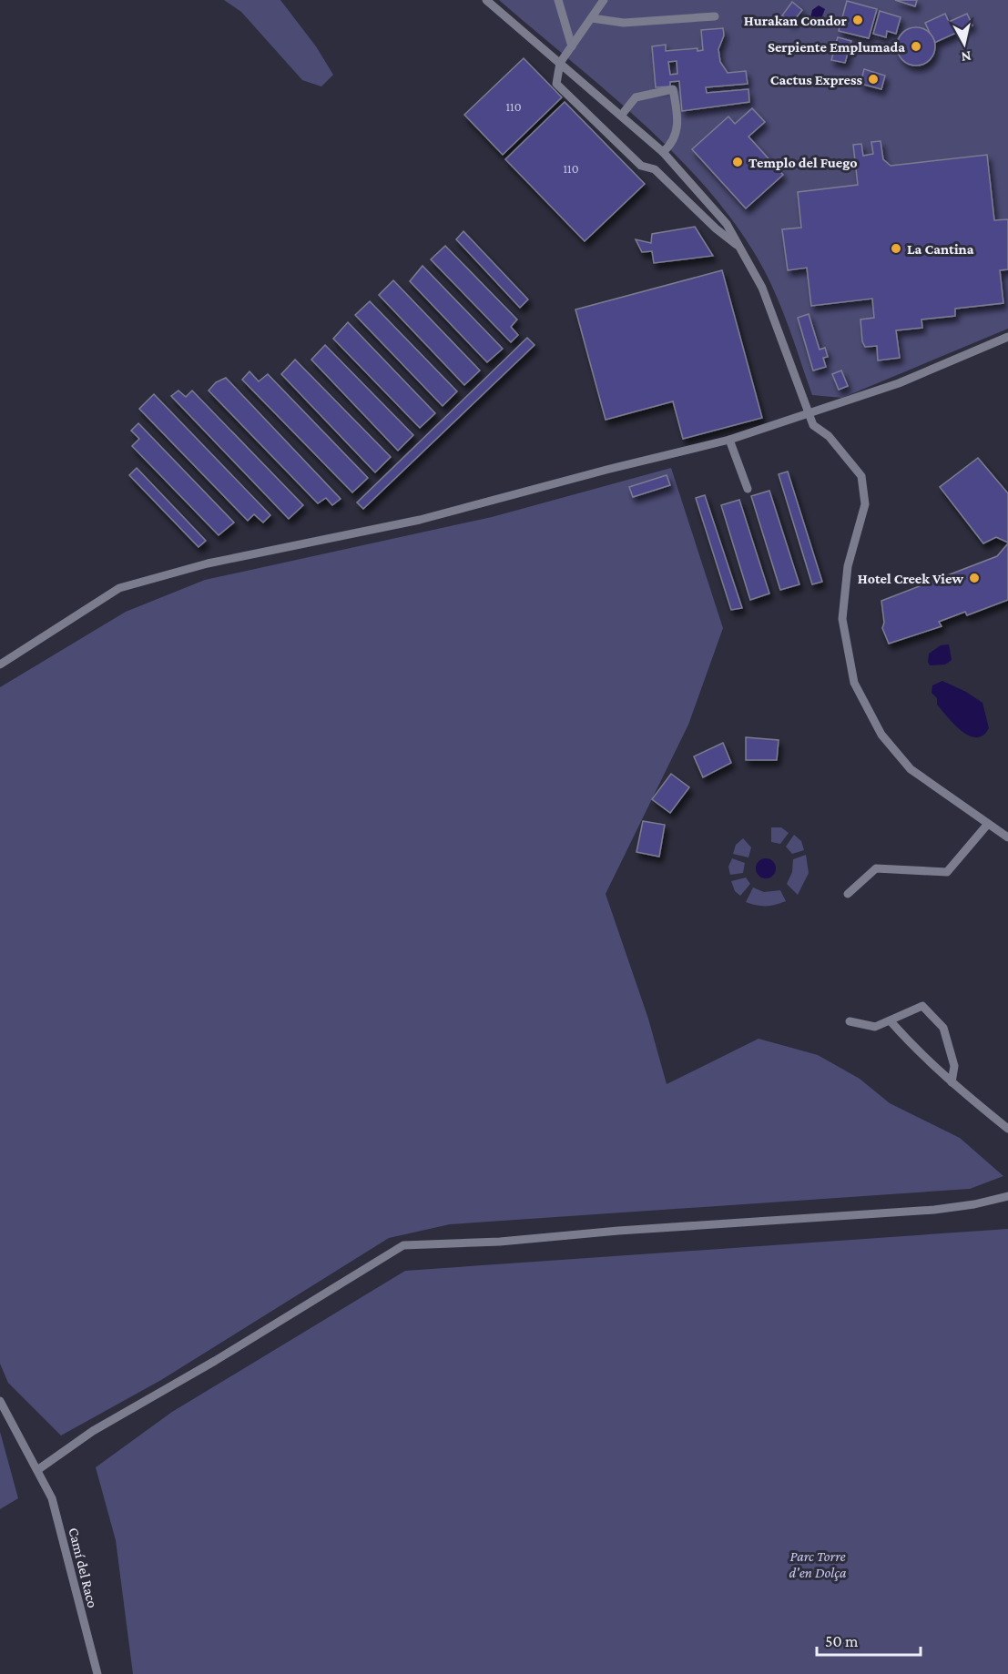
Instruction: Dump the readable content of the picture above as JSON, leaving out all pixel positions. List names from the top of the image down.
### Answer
{
  "streets": {
    "lane": ["Camí del Raco"]
  },
  "parks": ["Parc Torre d'en Dolça"],
  "places": [
    "Hurakan Condor",
    "Serpiente Emplumada",
    "Cactus Express",
    "Templo del Fuego",
    "La Cantina",
    "Hotel Creek View"
  ],
  "house_numbers": ["110", "110"],
  "scale_bar": "50 m",
  "north": "bottom"
}
